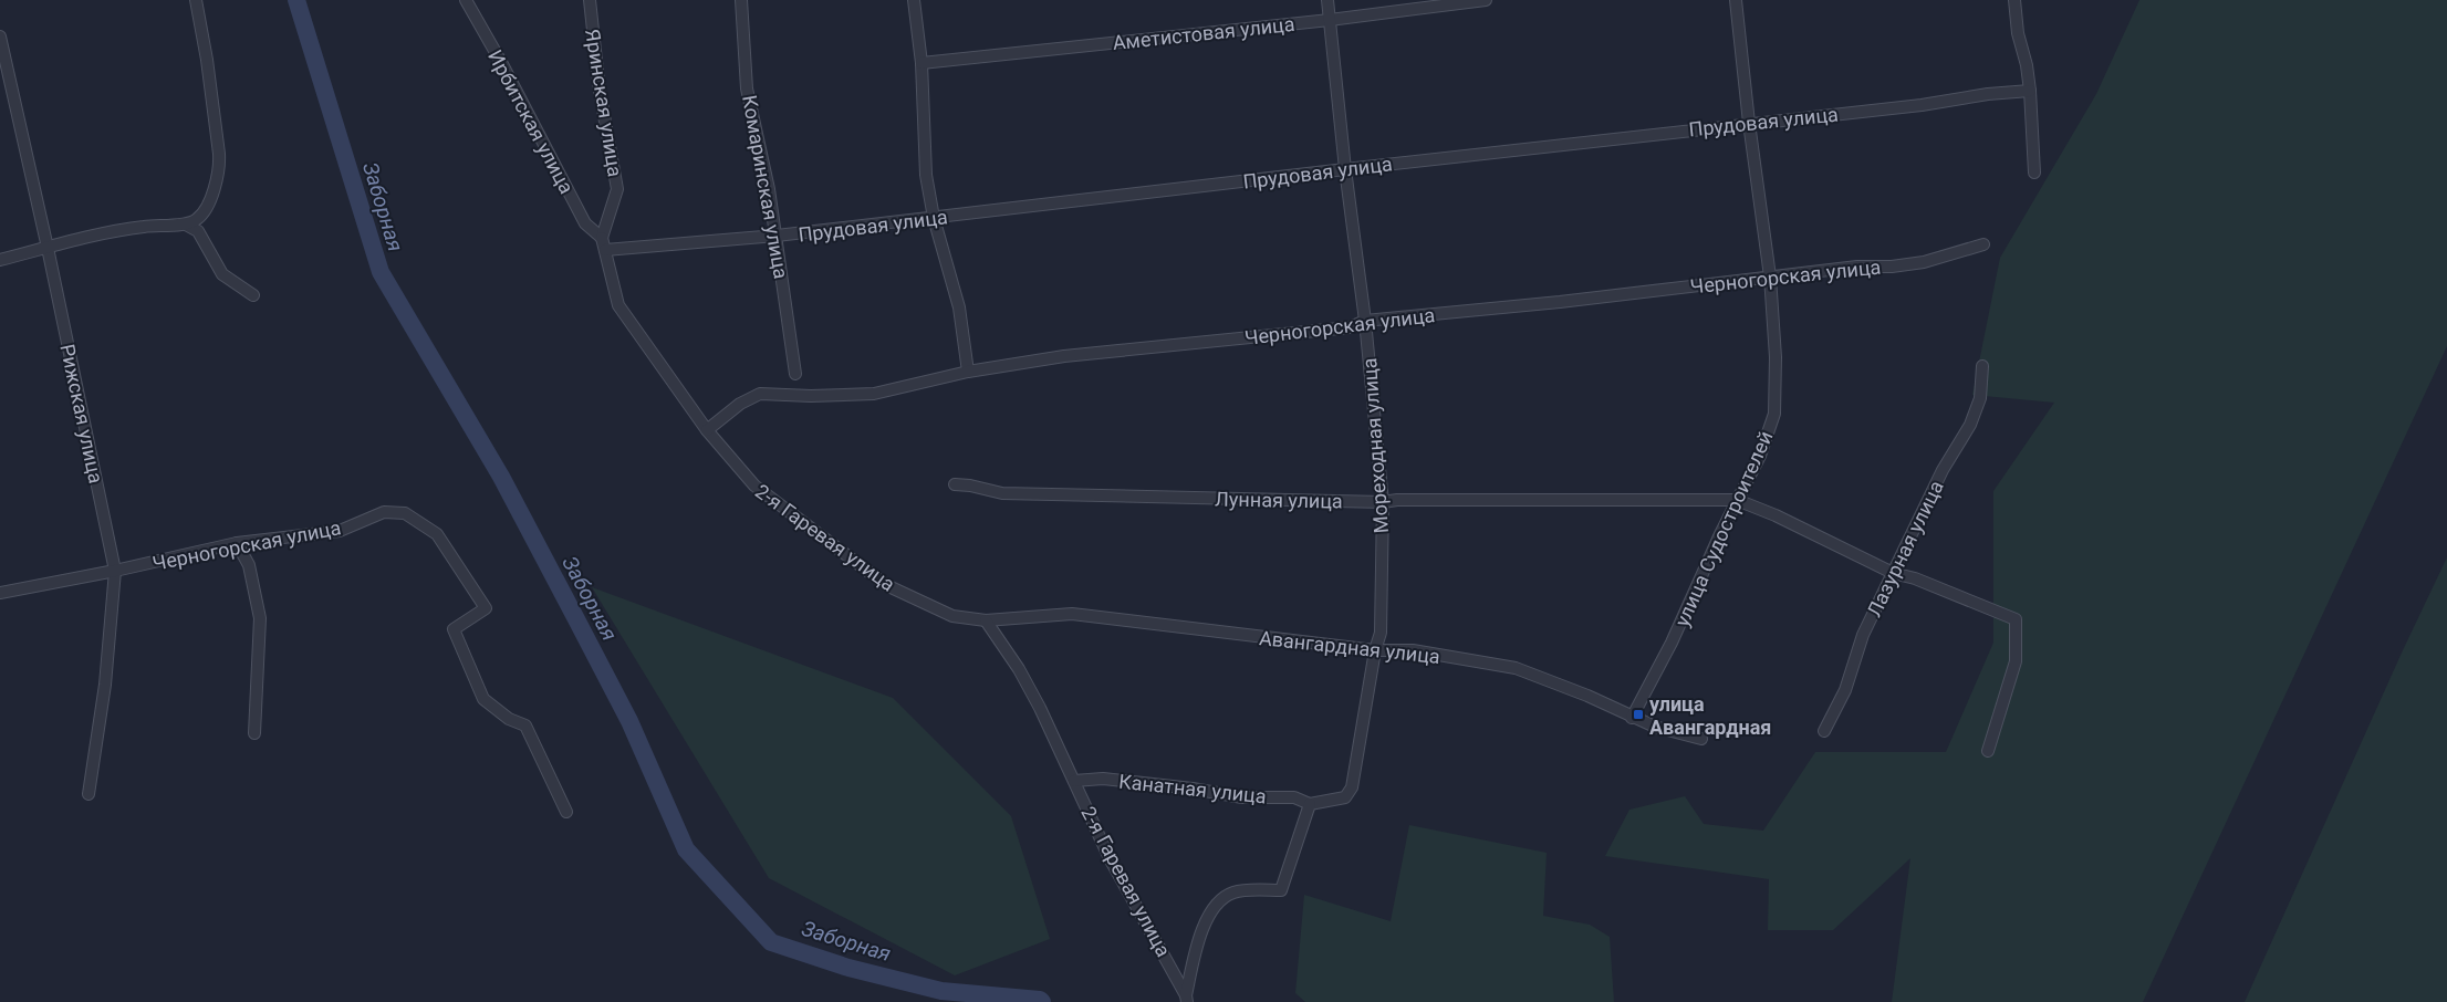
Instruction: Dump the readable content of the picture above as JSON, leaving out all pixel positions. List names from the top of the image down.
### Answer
{
  "streets": {
    "street": [
      "Аметистовая улица",
      "Яринская улица",
      "Ирбитская улица",
      "Прудовая улица",
      "Комаринская улица",
      "Черногорская улица",
      "Рижская улица",
      "Мореходная улица",
      "Лунная улица",
      "улица Судостроителей",
      "2-я Гаревая улица",
      "Лазурная улица",
      "Авангардная улица",
      "Канатная улица"
    ]
  },
  "crossings": [
    ["Аметистовая улица", "Мореходная улица"],
    ["Яринская улица", "Ирбитская улица"],
    ["Яринская улица", "2-я Гаревая улица"],
    ["Ирбитская улица", "2-я Гаревая улица"],
    ["Прудовая улица", "Комаринская улица"],
    ["Прудовая улица", "Мореходная улица"],
    ["Прудовая улица", "улица Судостроителей"],
    ["Прудовая улица", "2-я Гаревая улица"],
    ["Черногорская улица", "Рижская улица"],
    ["Черногорская улица", "Мореходная улица"],
    ["Черногорская улица", "улица Судостроителей"],
    ["Черногорская улица", "2-я Гаревая улица"],
    ["Мореходная улица", "Лунная улица"],
    ["Мореходная улица", "Авангардная улица"],
    ["Мореходная улица", "Канатная улица"],
    ["Лунная улица", "улица Судостроителей"],
    ["улица Судостроителей", "Авангардная улица"],
    ["2-я Гаревая улица", "Авангардная улица"],
    ["2-я Гаревая улица", "Канатная улица"]
  ],
  "water": ["Заборная"],
  "places": {
    "transit": ["улица Авангардная"]
  }
}
